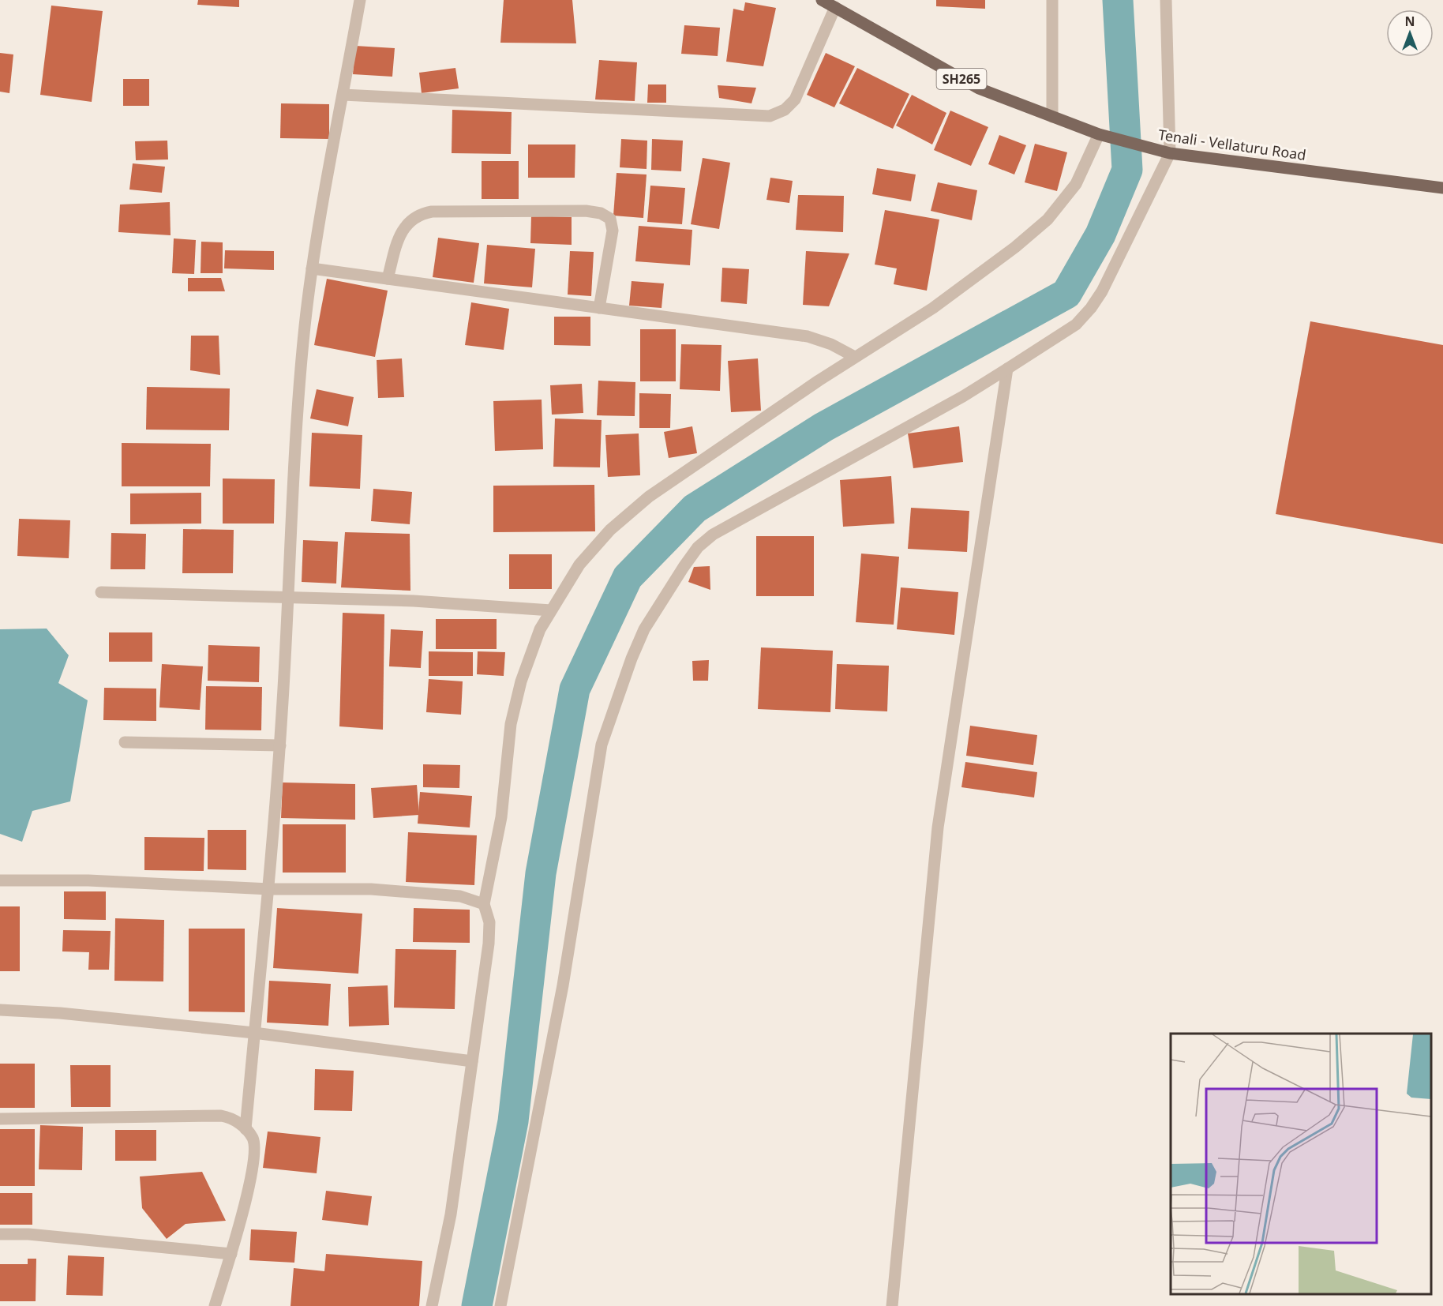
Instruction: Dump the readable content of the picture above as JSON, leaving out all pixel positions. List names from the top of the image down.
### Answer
{
  "streets": {
    "main road": ["SH265", "Tenali - Vellaturu Road"]
  },
  "north": "top"
}
